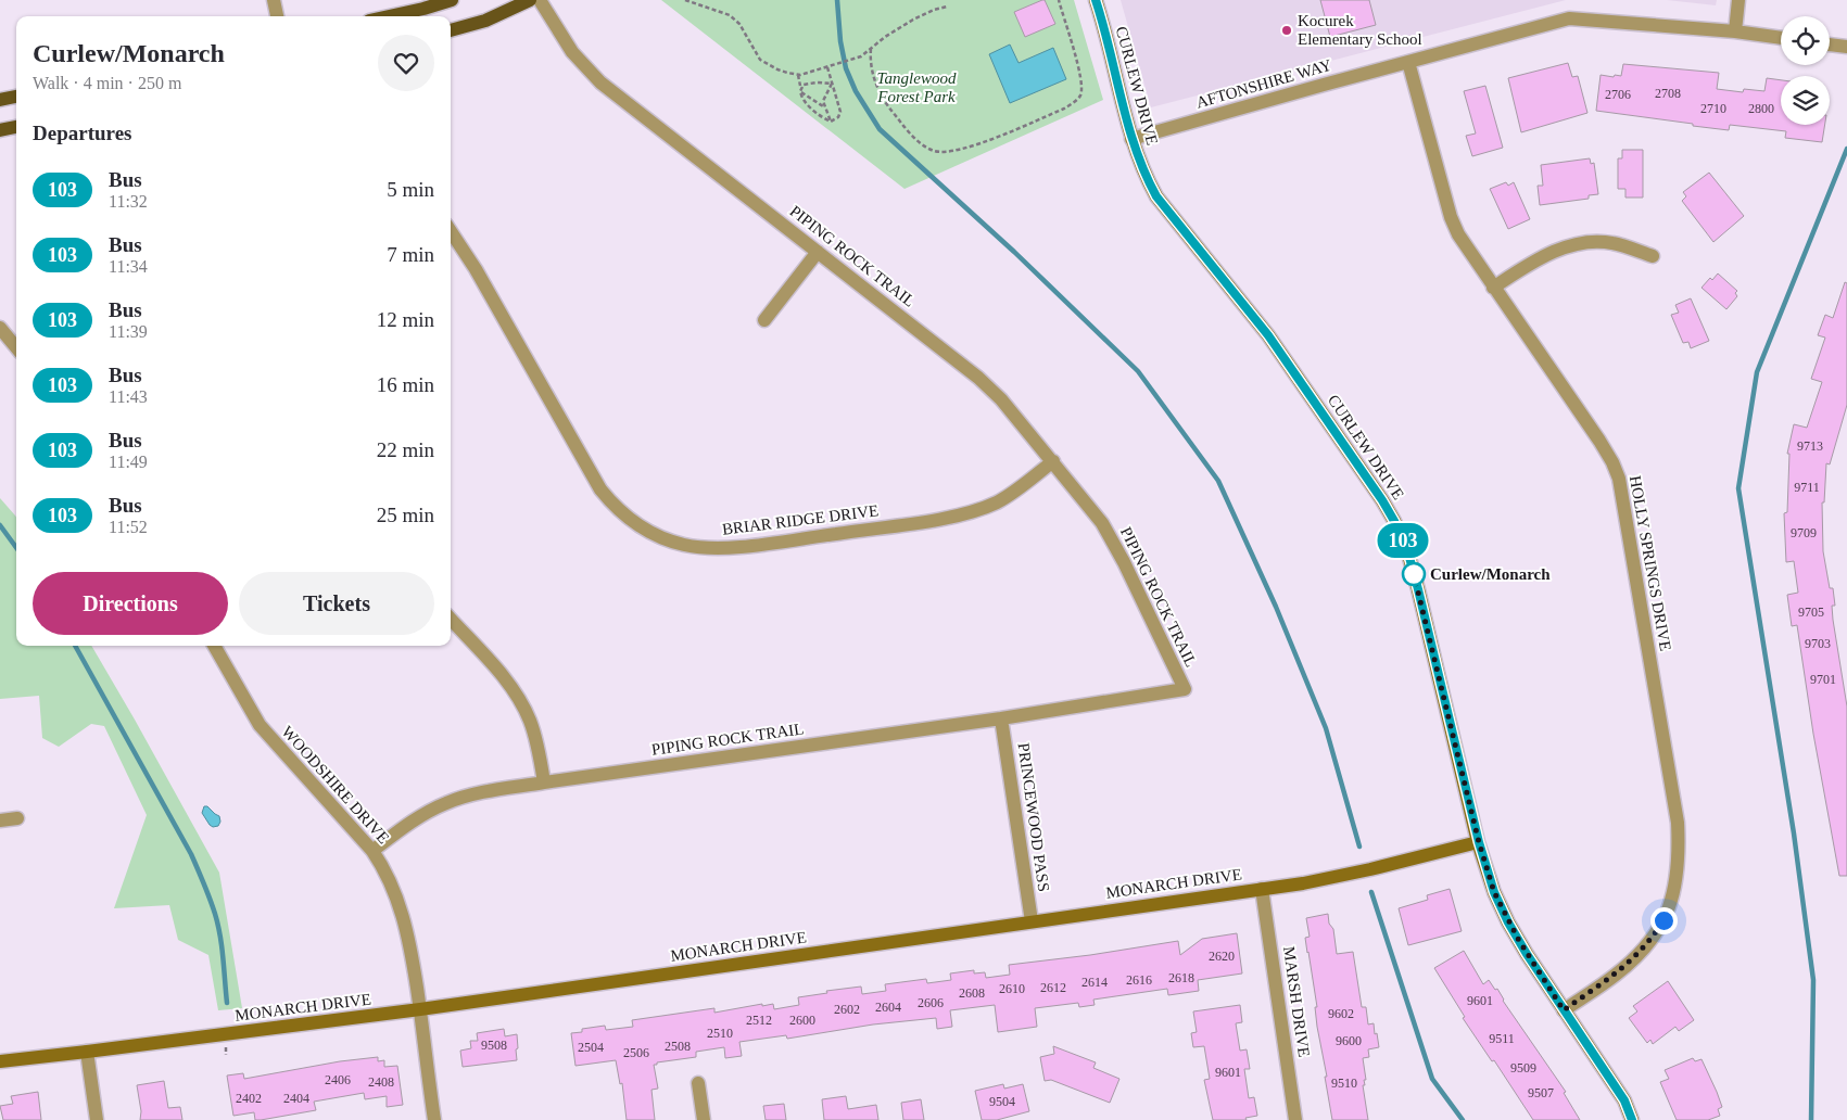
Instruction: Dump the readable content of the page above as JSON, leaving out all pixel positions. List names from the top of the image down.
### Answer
{
  "streets": {
    "street": [
      "AFTONSHIRE WAY",
      "CURLEW DRIVE",
      "PIPING ROCK TRAIL",
      "BRIAR RIDGE DRIVE",
      "HOLLY SPRINGS DRIVE",
      "WOODSHIRE DRIVE",
      "PRINCEWOOD PASS",
      "MONARCH DRIVE",
      "MARSH DRIVE"
    ]
  },
  "crossings": [
    ["AFTONSHIRE WAY", "CURLEW DRIVE"],
    ["AFTONSHIRE WAY", "HOLLY SPRINGS DRIVE"],
    ["CURLEW DRIVE", "HOLLY SPRINGS DRIVE"],
    ["CURLEW DRIVE", "MONARCH DRIVE"],
    ["PIPING ROCK TRAIL", "BRIAR RIDGE DRIVE"],
    ["PIPING ROCK TRAIL", "WOODSHIRE DRIVE"],
    ["PIPING ROCK TRAIL", "PRINCEWOOD PASS"],
    ["WOODSHIRE DRIVE", "MONARCH DRIVE"],
    ["PRINCEWOOD PASS", "MONARCH DRIVE"],
    ["MONARCH DRIVE", "MARSH DRIVE"]
  ],
  "parks": ["Tanglewood Forest Park"],
  "places": ["Kocurek Elementary School", "Curlew/Monarch"],
  "lines": ["bus line 103"],
  "house_numbers": [
    "2708",
    "2706",
    "2710",
    "2800",
    "9713",
    "9711",
    "9709",
    "9705",
    "9703",
    "9701",
    "2620",
    "2618",
    "2616",
    "2614",
    "2612",
    "2610",
    "2608",
    "9601",
    "2606",
    "2604",
    "2602",
    "9602",
    "2512",
    "2600",
    "2510",
    "9511",
    "9600",
    "9508",
    "2508",
    "2504",
    "2506",
    "9509",
    "9601",
    "2406",
    "2408",
    "9510",
    "9507",
    "2402",
    "2404",
    "9504"
  ],
  "page": {
    "on_map": "103",
    "heading": [
      ["Curlew/Monarch", "Walk · 4 min · 250 m"],
      "Departures"
    ],
    "list": [
      {
        "mark": "103",
        "name": "Bus",
        "note": "11:32",
        "value": "5 min"
      },
      {
        "mark": "103",
        "name": "Bus",
        "note": "11:34",
        "value": "7 min"
      },
      {
        "mark": "103",
        "name": "Bus",
        "note": "11:39",
        "value": "12 min"
      },
      {
        "mark": "103",
        "name": "Bus",
        "note": "11:43",
        "value": "16 min"
      },
      {
        "mark": "103",
        "name": "Bus",
        "note": "11:49",
        "value": "22 min"
      },
      {
        "mark": "103",
        "name": "Bus",
        "note": "11:52",
        "value": "25 min"
      }
    ],
    "buttons": ["Directions", "Tickets"]
  }
}
